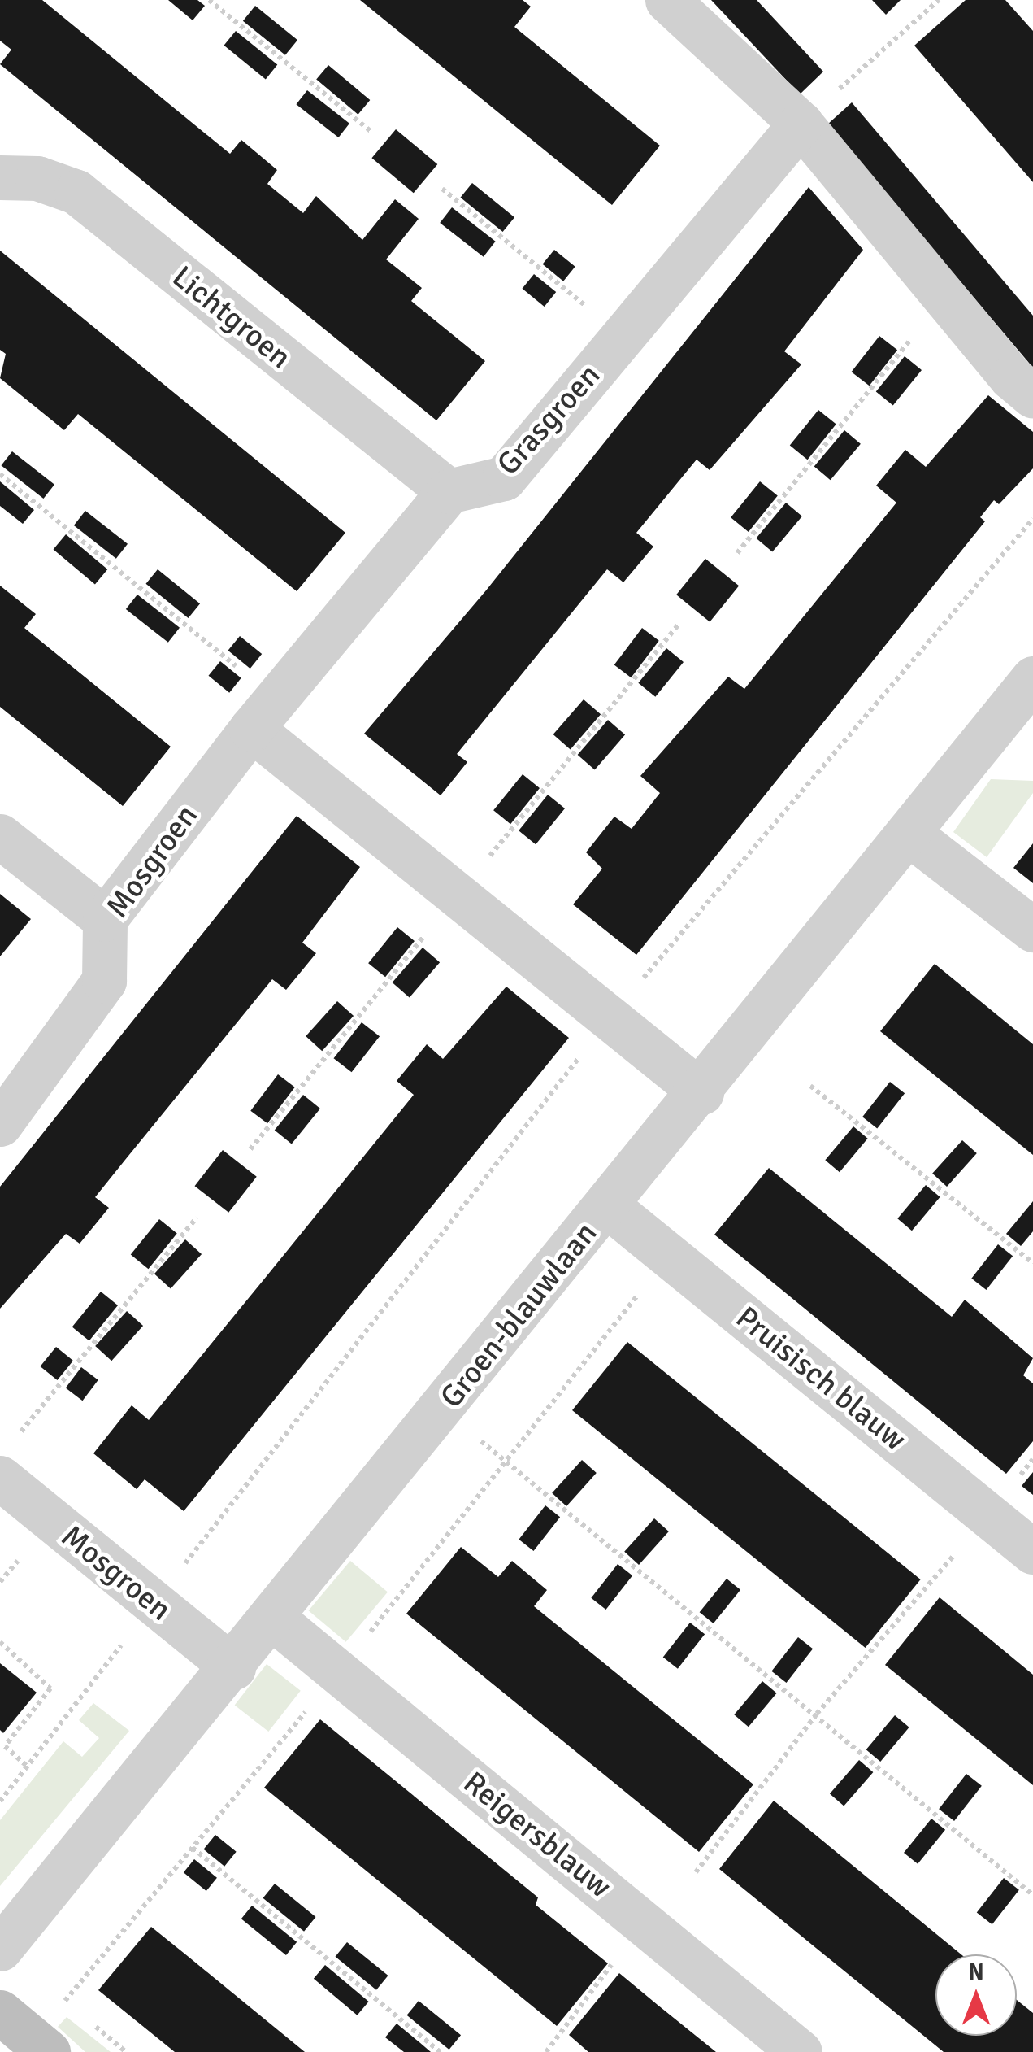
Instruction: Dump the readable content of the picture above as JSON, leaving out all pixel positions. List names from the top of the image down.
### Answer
{
  "streets": {
    "street": [
      "Lichtgroen",
      "Grasgroen",
      "Mosgroen",
      "Groen-blauwlaan",
      "Pruisisch blauw",
      "Reigersblauw"
    ]
  },
  "crossings": [
    ["Lichtgroen", "Grasgroen"],
    ["Mosgroen", "Groen-blauwlaan"],
    ["Groen-blauwlaan", "Pruisisch blauw"],
    ["Groen-blauwlaan", "Reigersblauw"]
  ],
  "north": "top"
}
